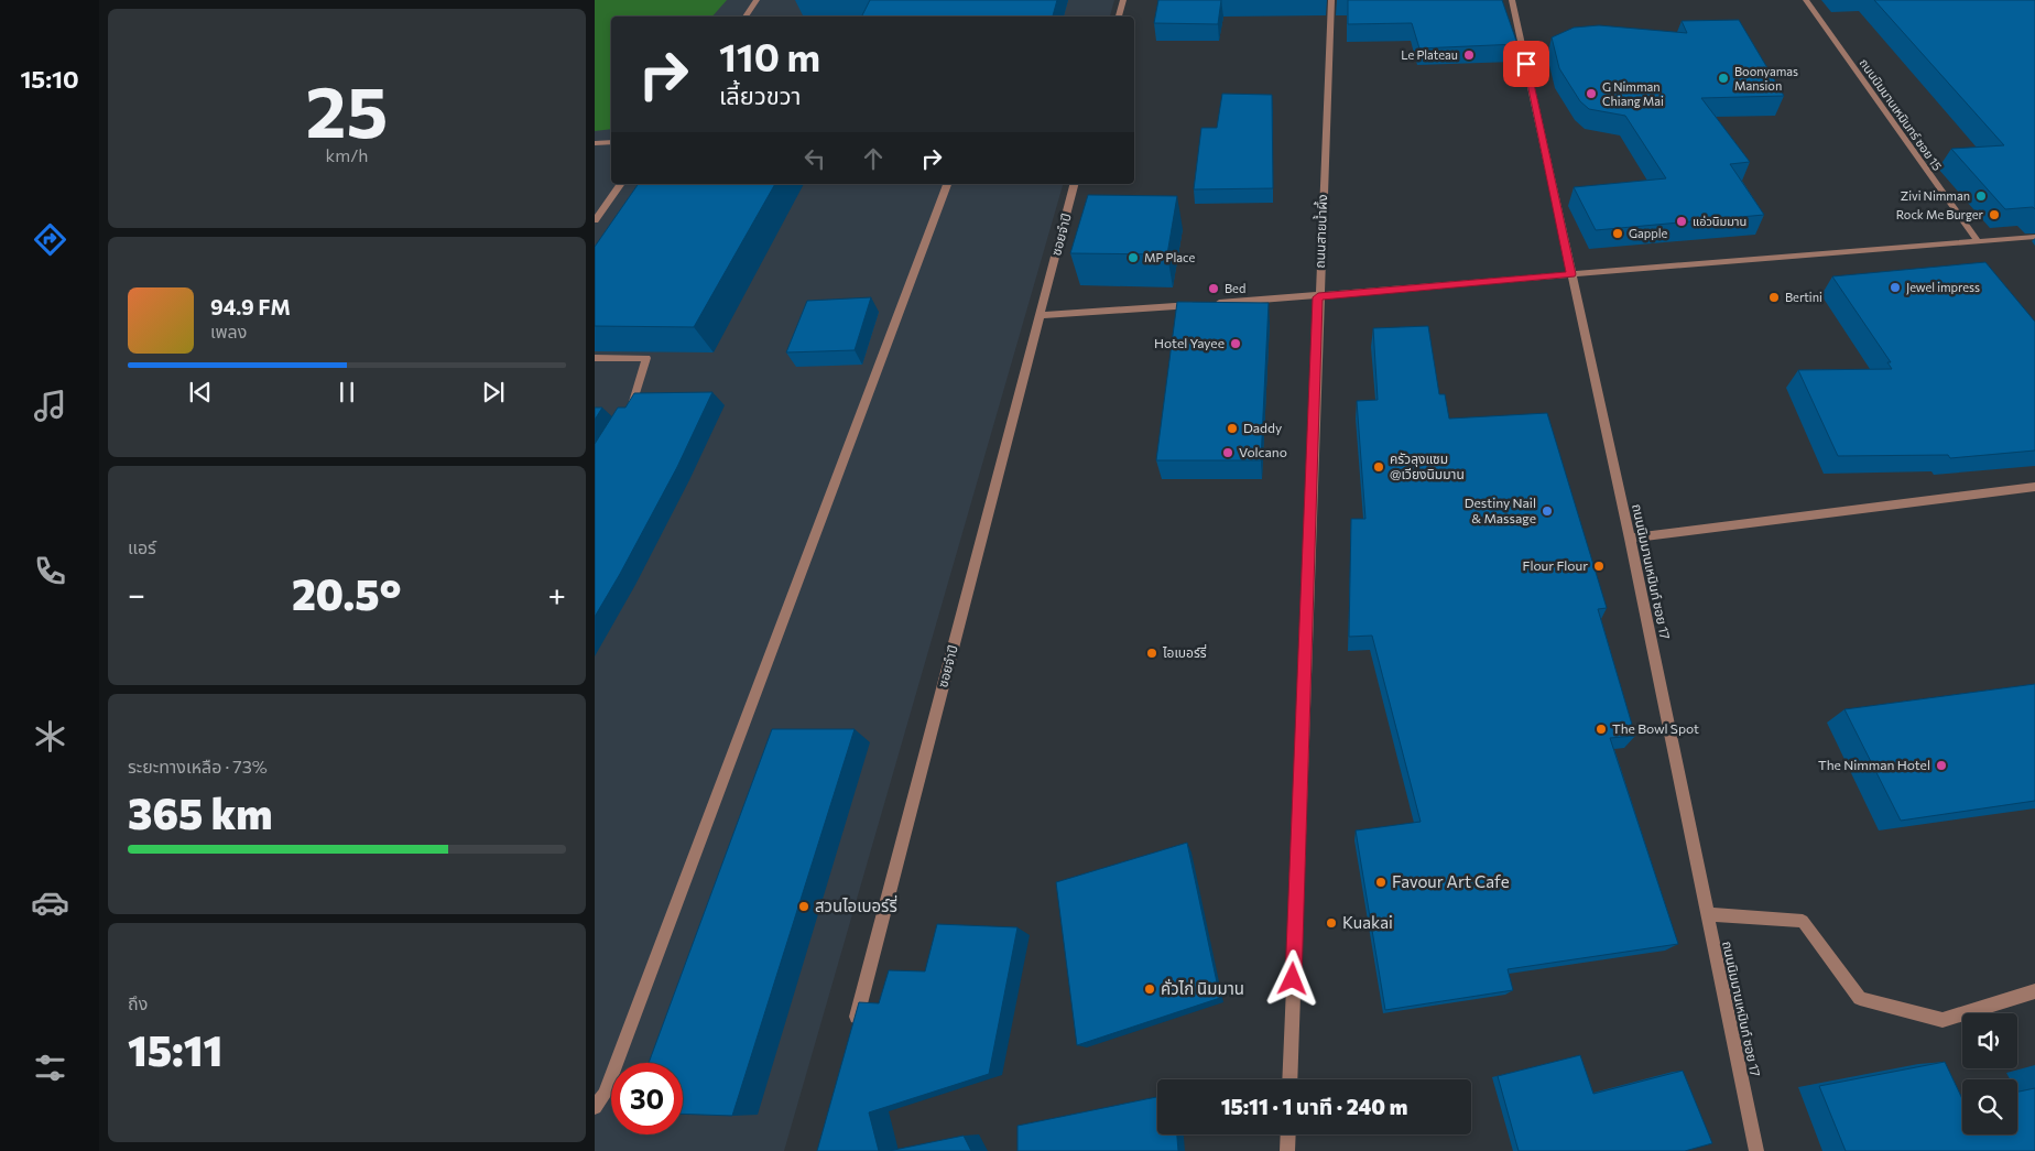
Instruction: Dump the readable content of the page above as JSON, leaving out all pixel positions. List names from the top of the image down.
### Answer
{
  "streets": {
    "street": [
      "ถนนนิมมานเหมินทร์ ซอย 15",
      "ถนนสายน้ำผึ้ง",
      "ซอยจำปี",
      "ถนนนิมมานเหมินท์ ซอย 17"
    ]
  },
  "places": [
    "Le Plateau",
    "Boonyamas Mansion",
    "G Nimman Chiang Mai",
    "Zivi Nimman",
    "Rock Me Burger",
    "แอ่วนิมมาน",
    "Gapple",
    "MP Place",
    "Jewel impress",
    "Bed",
    "Bertini",
    "Hotel Yayee",
    "Daddy",
    "Volcano",
    "ครัวลุงแซม @เวียงนิมมาน",
    "Destiny Nail & Massage",
    "Flour Flour",
    "ไอเบอร์รี่",
    "The Bowl Spot",
    "The Nimman Hotel",
    "Favour Art Cafe",
    "สวนไอเบอร์รี่",
    "Kuakai",
    "คั่วไก่ นิมมาน"
  ],
  "page": {
    "tabs": "15:10",
    "tile": [
      ["25", "km/h"],
      "แอร์",
      ["ระยะทางเหลือ · 73%", "365 km"],
      ["ถึง", "15:11"]
    ],
    "turn": ["110 m", "เลี้ยวขวา"],
    "song": ["94.9 FM", "เพลง"],
    "heat": ["−", "20.5°", "+"],
    "limit": "30",
    "trip": "15:11 · 1 นาที · 240 m"
  }
}
